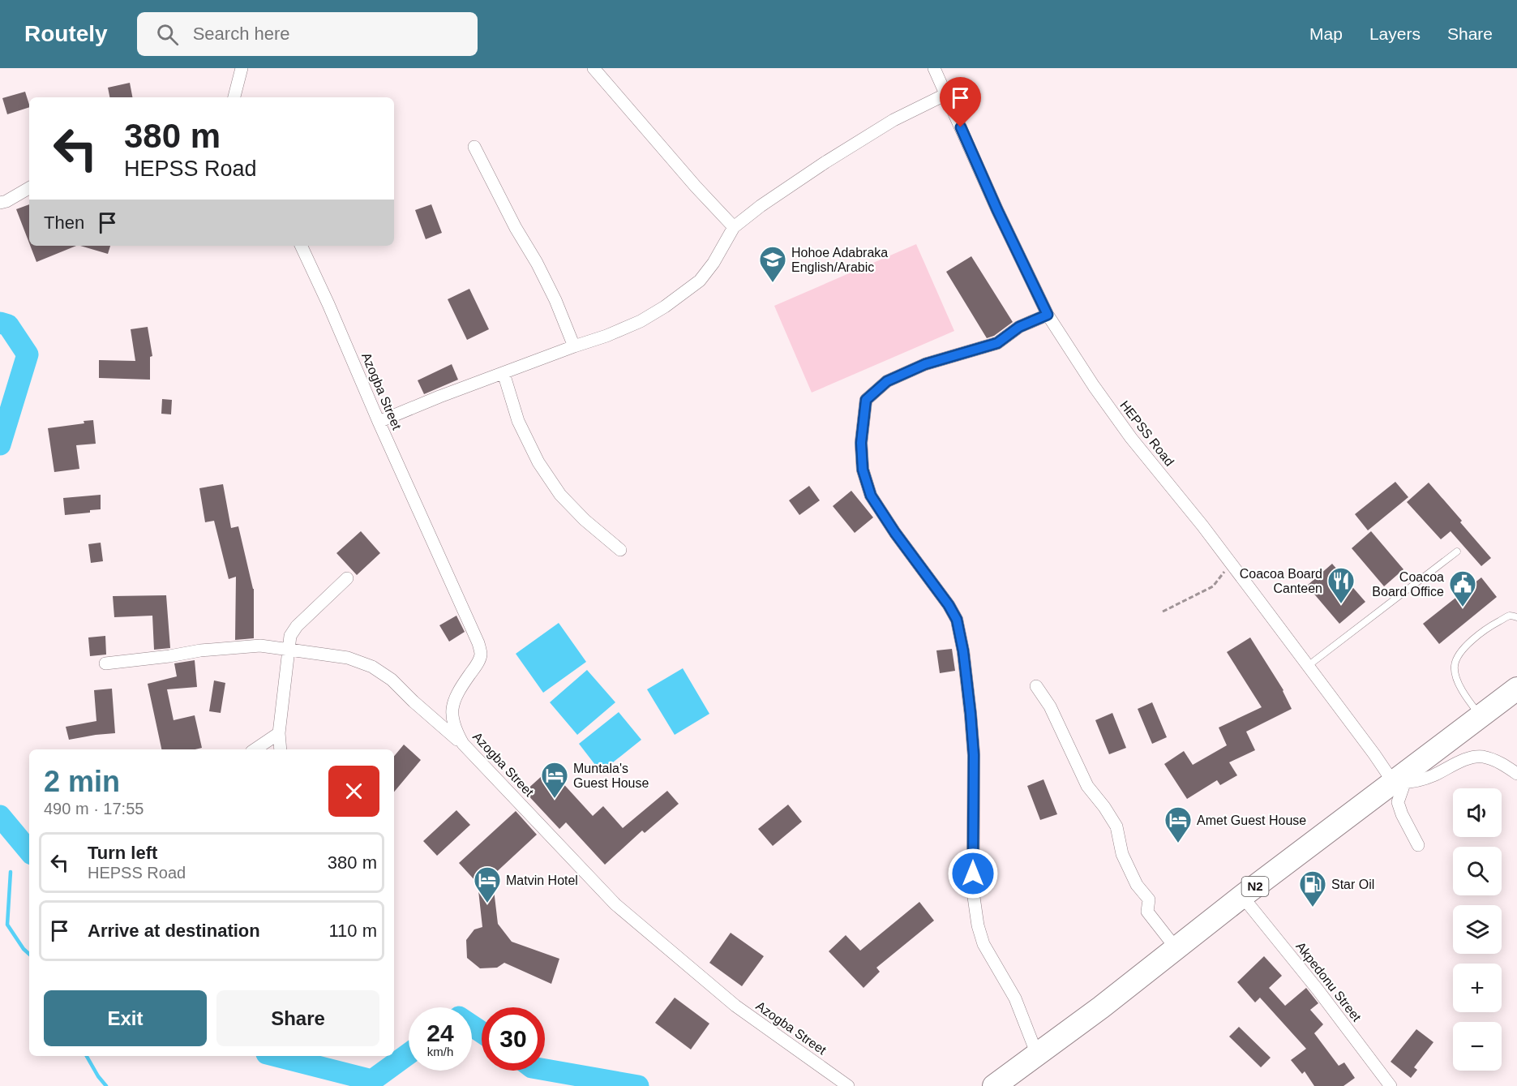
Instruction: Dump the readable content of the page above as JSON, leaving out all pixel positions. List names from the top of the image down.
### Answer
{
  "streets": {
    "highway": ["N2"],
    "street": ["Azogba Street", "HEPSS Road", "Akpedonu Street"]
  },
  "crossings": [
    ["HEPSS Road", "N2"],
    ["N2", "Akpedonu Street"]
  ],
  "places": {
    "school or university": ["Hohoe Adabraka English/Arabic"],
    "restaurant": ["Coacoa Board Canteen"],
    "public building": ["Coacoa Board Office"],
    "hotel": ["Muntala's Guest House", "Amet Guest House", "Matvin Hotel"],
    "fuel station": ["Star Oil"]
  },
  "page": {
    "header": "Routely",
    "search": "Search here",
    "nav": ["Map", "Layers", "Share"],
    "turn": ["380 m", "HEPSS Road"],
    "then": "Then",
    "heading": ["2 min", "490 m · 17:55"],
    "map_buttons": ["+", "−"],
    "list": [
      {
        "name": "Turn left",
        "note": "HEPSS Road",
        "value": "380 m"
      },
      {
        "name": "Arrive at destination",
        "value": "110 m"
      }
    ],
    "buttons": ["Exit", "Share"],
    "speed": "24 km/h",
    "limit": "30"
  }
}
